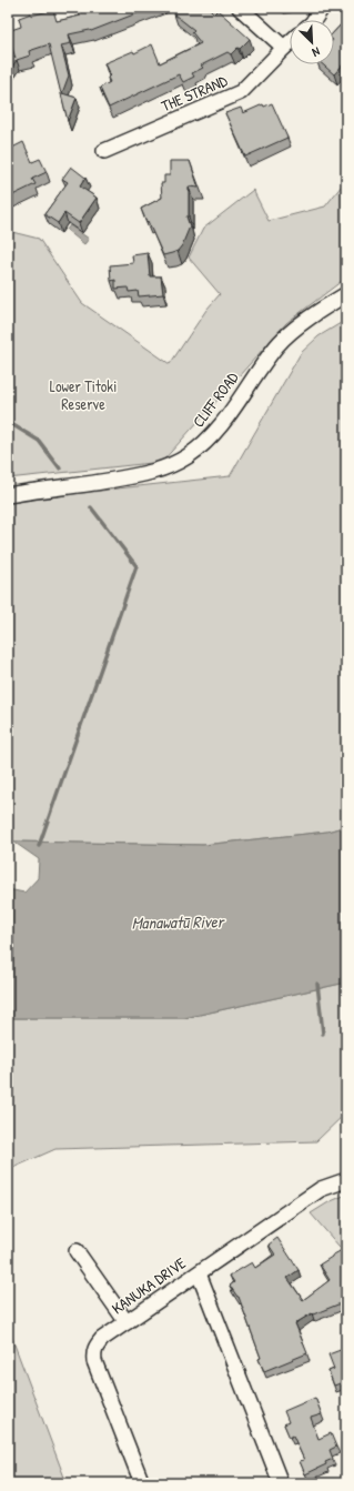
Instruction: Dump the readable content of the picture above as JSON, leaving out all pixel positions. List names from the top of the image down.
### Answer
{
  "streets": {
    "street": ["THE STRAND", "CLIFF ROAD", "KANUKA DRIVE"]
  },
  "water": ["Manawatū River"],
  "parks": ["Lower Titoki Reserve"],
  "north": "bottom right"
}
